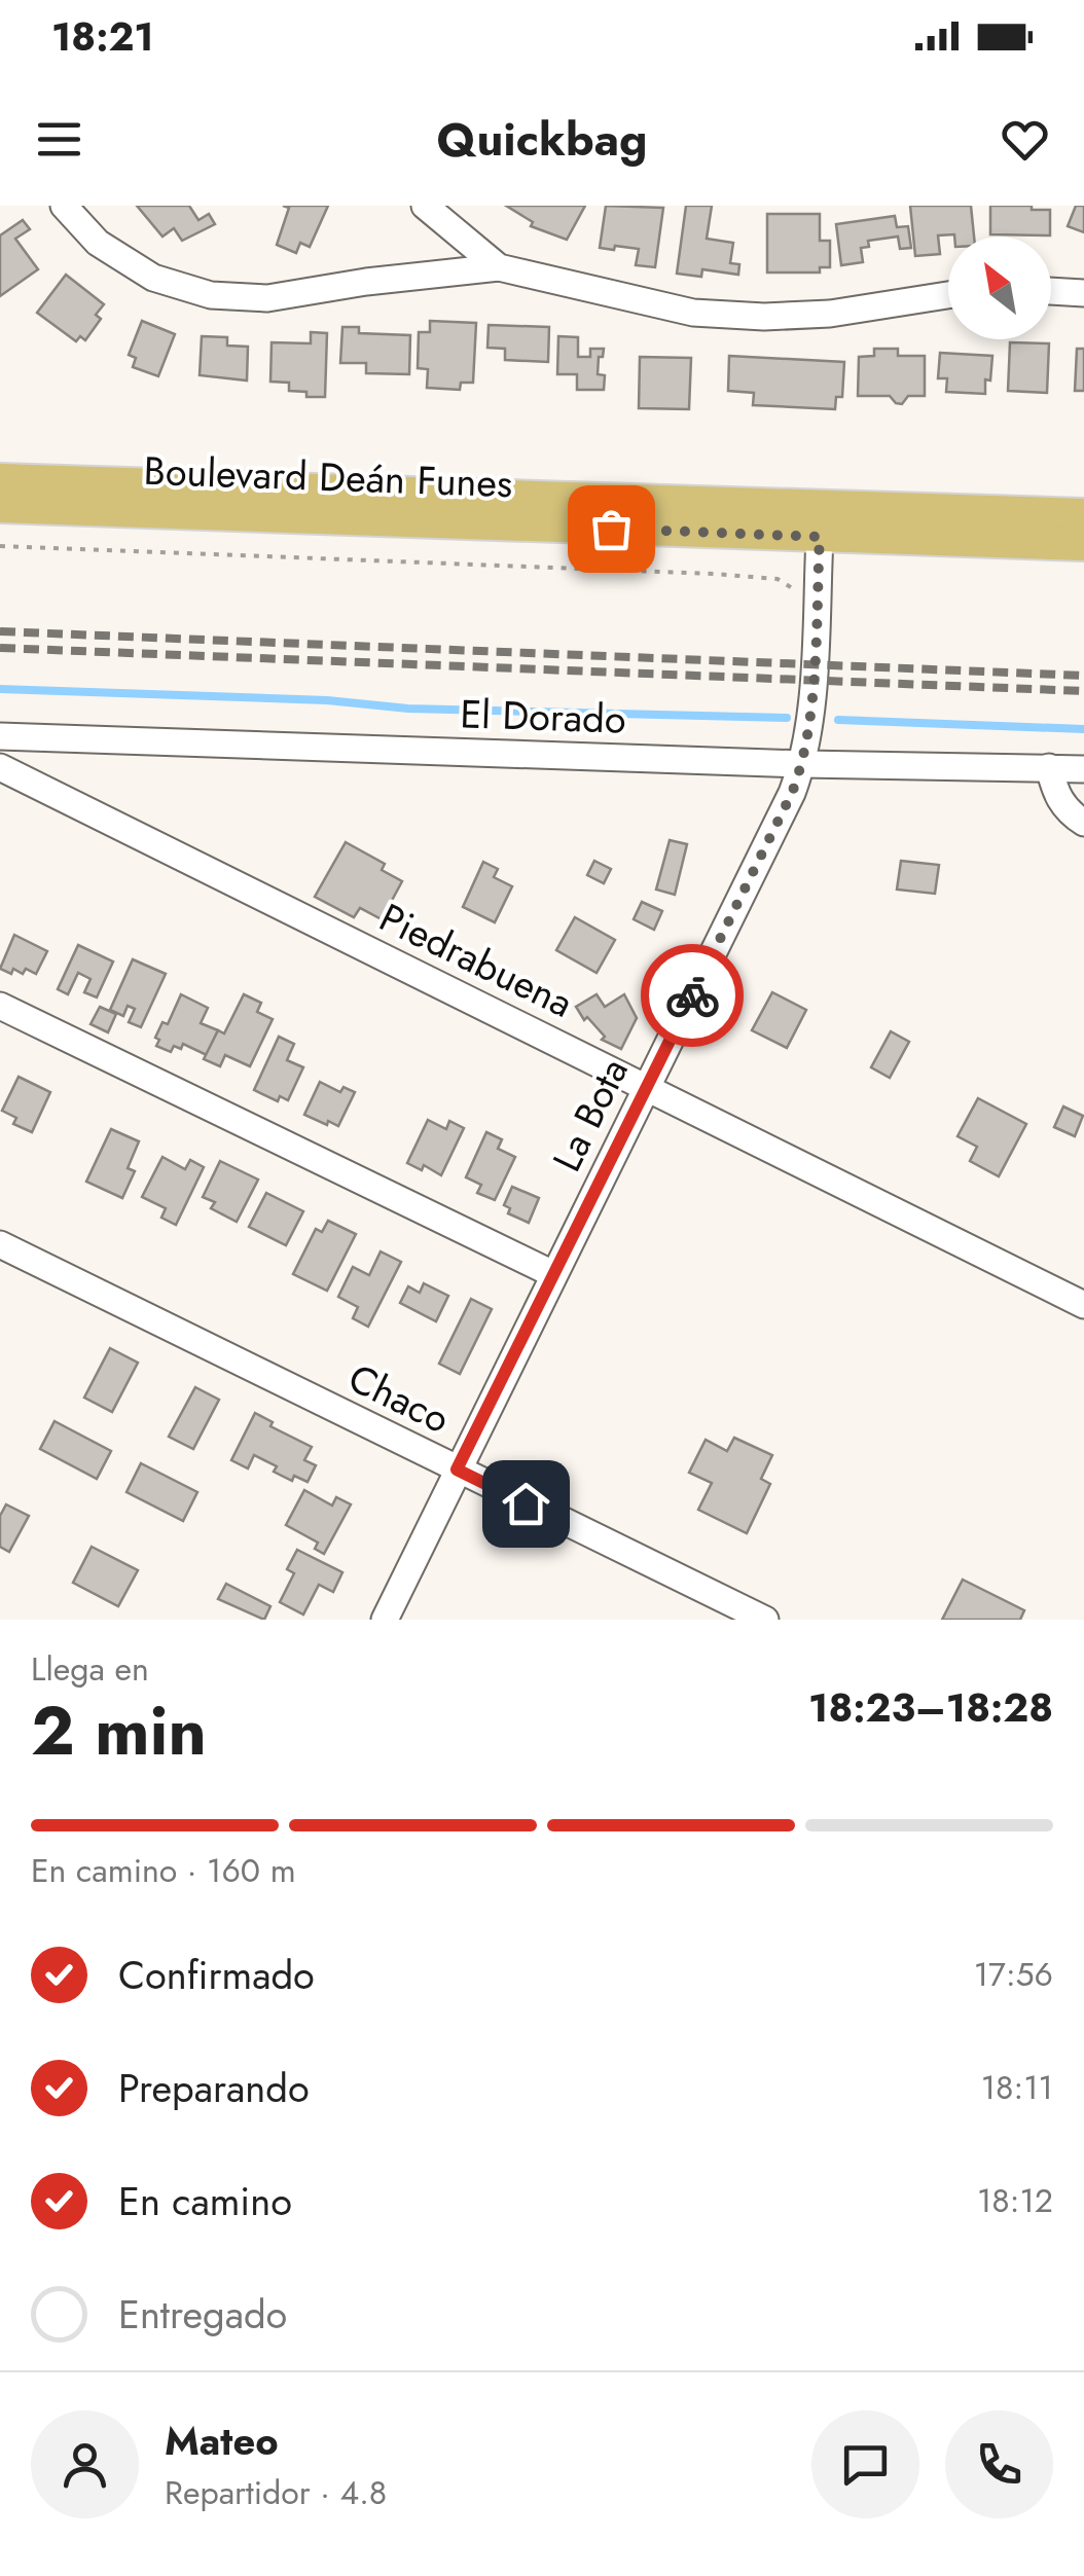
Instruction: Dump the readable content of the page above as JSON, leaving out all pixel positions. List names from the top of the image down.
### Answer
{
  "streets": {
    "main road": ["Boulevard Deán Funes"],
    "street": [
      "El Dorado",
      "Piedrabuena",
      "La Bota",
      "Chaco"
    ]
  },
  "crossings": [
    ["Boulevard Deán Funes", "La Bota"],
    ["El Dorado", "La Bota"],
    ["Piedrabuena", "La Bota"],
    ["La Bota", "Chaco"]
  ],
  "north": "top left",
  "page": {
    "status": "18:21",
    "header": "Quickbag",
    "heading": ["2 min", "Llega en", "18:23–18:28"],
    "panel": ["Mateo", "Repartidor · 4.8"],
    "bar": "En camino · 160 m",
    "list": [
      ["Confirmado", "17:56"],
      ["Preparando", "18:11"],
      ["En camino", "18:12"],
      "Entregado"
    ]
  }
}
